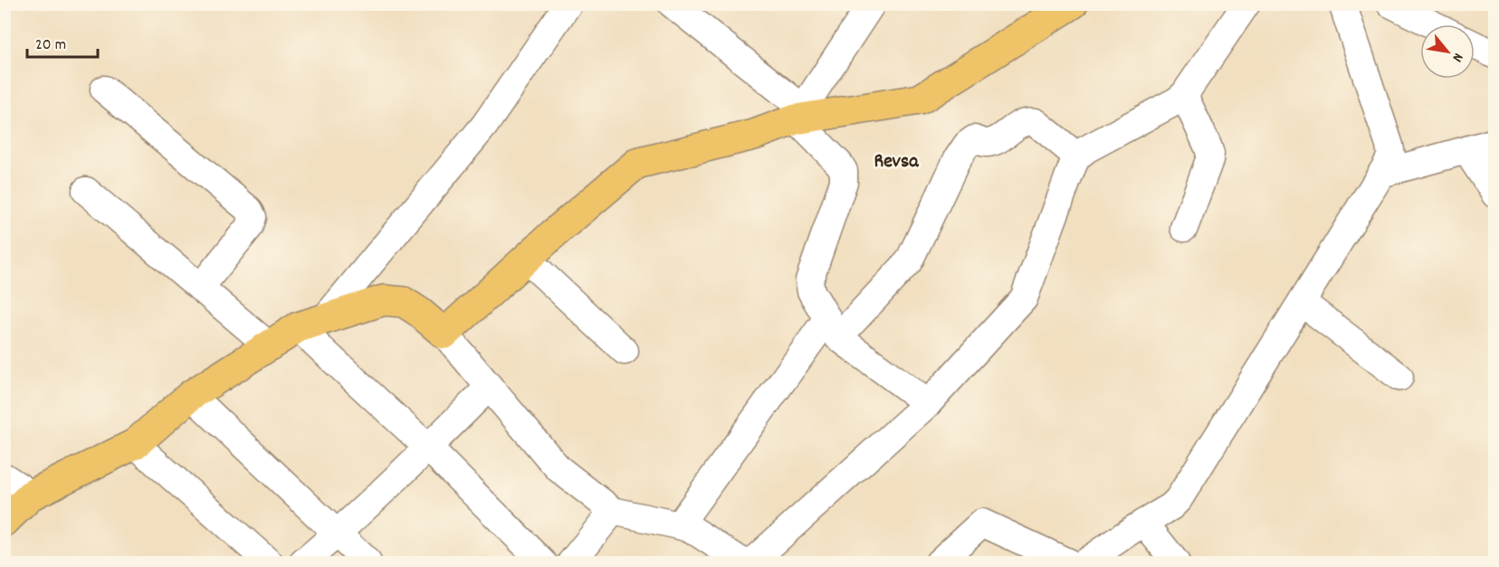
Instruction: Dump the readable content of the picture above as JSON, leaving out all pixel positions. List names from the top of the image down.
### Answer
{
  "districts": ["Revsa"],
  "scale_bar": "20 m",
  "north": "bottom right"
}
